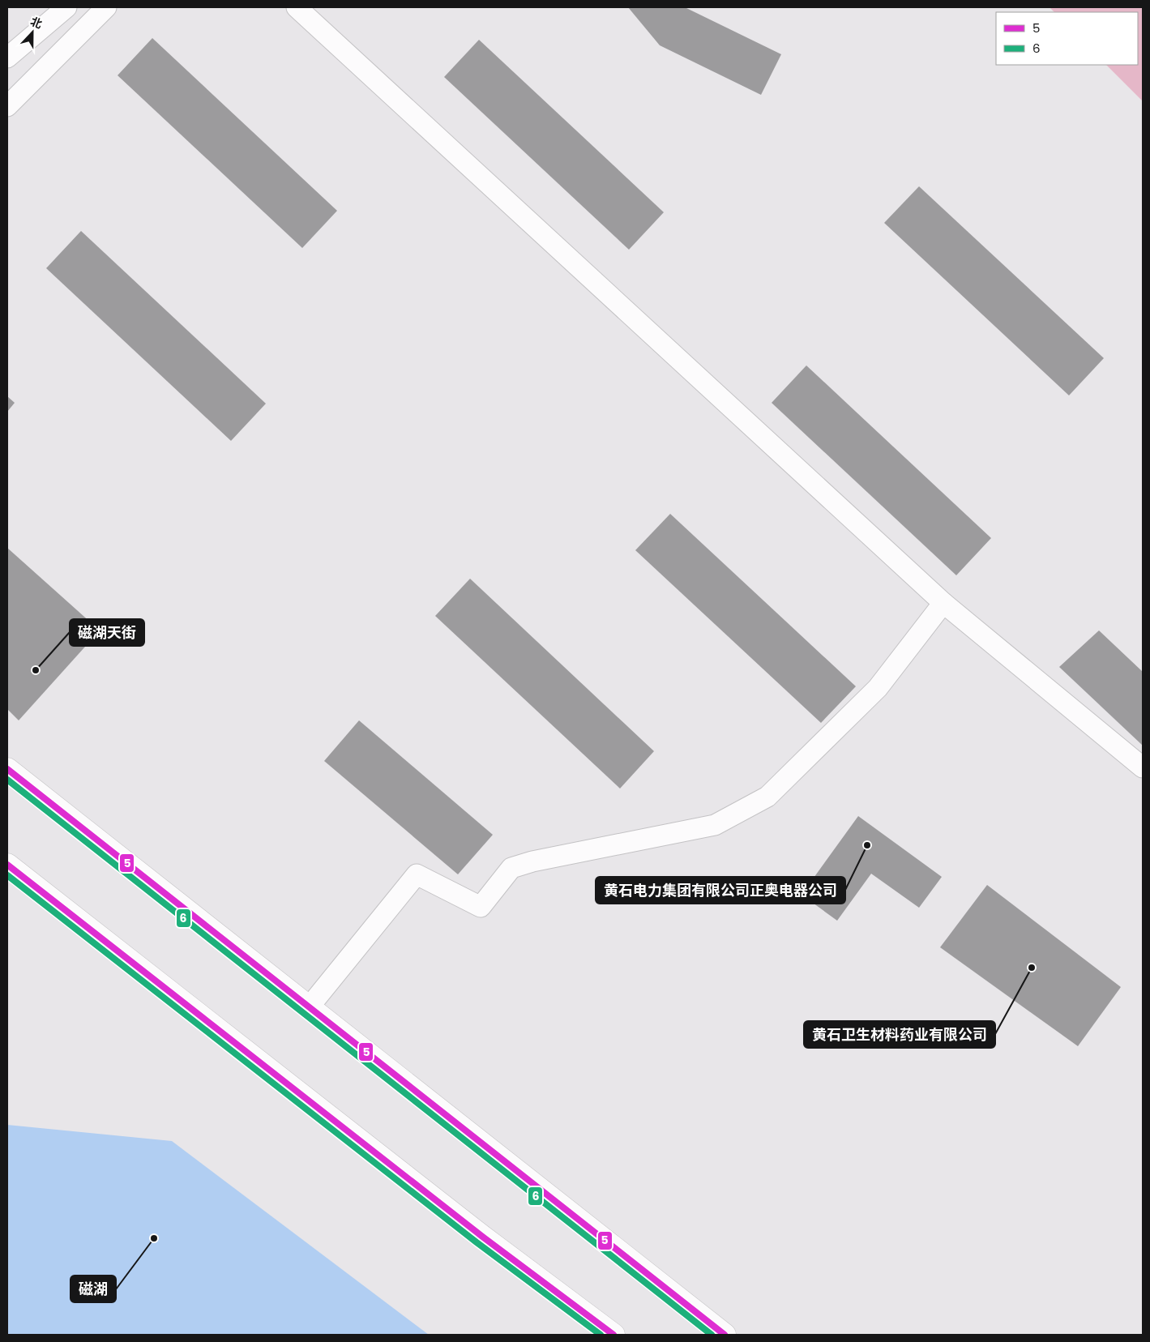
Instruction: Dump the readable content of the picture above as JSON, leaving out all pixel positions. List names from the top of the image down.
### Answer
{
  "places": [
    "磁湖天街",
    "黄石电力集团有限公司正奥电器公司",
    "黄石卫生材料药业有限公司",
    "磁湖"
  ],
  "lines": ["transit line 5", "transit line 6"],
  "legend": ["5", "6"],
  "north": "top"
}
